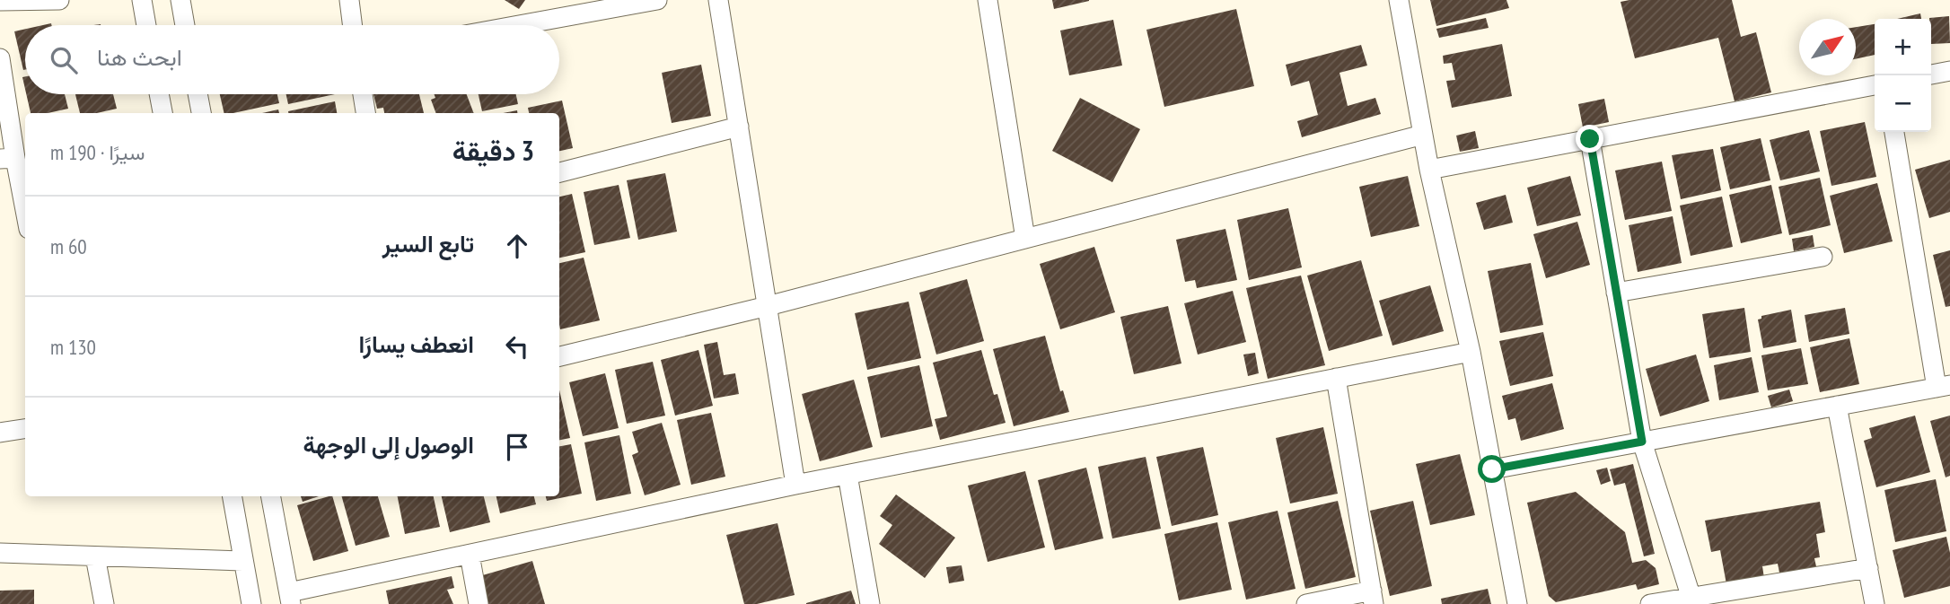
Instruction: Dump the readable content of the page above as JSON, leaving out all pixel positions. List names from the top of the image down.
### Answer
{
  "north": "top right",
  "page": {
    "map_buttons": ["+", "−"],
    "search": "ابحث هنا",
    "heading": ["3 دقيقة", "سيرًا · 190 m"],
    "list": [
      ["تابع السير", "60 m"],
      ["انعطف يسارًا", "130 m"],
      "الوصول إلى الوجهة"
    ]
  }
}
